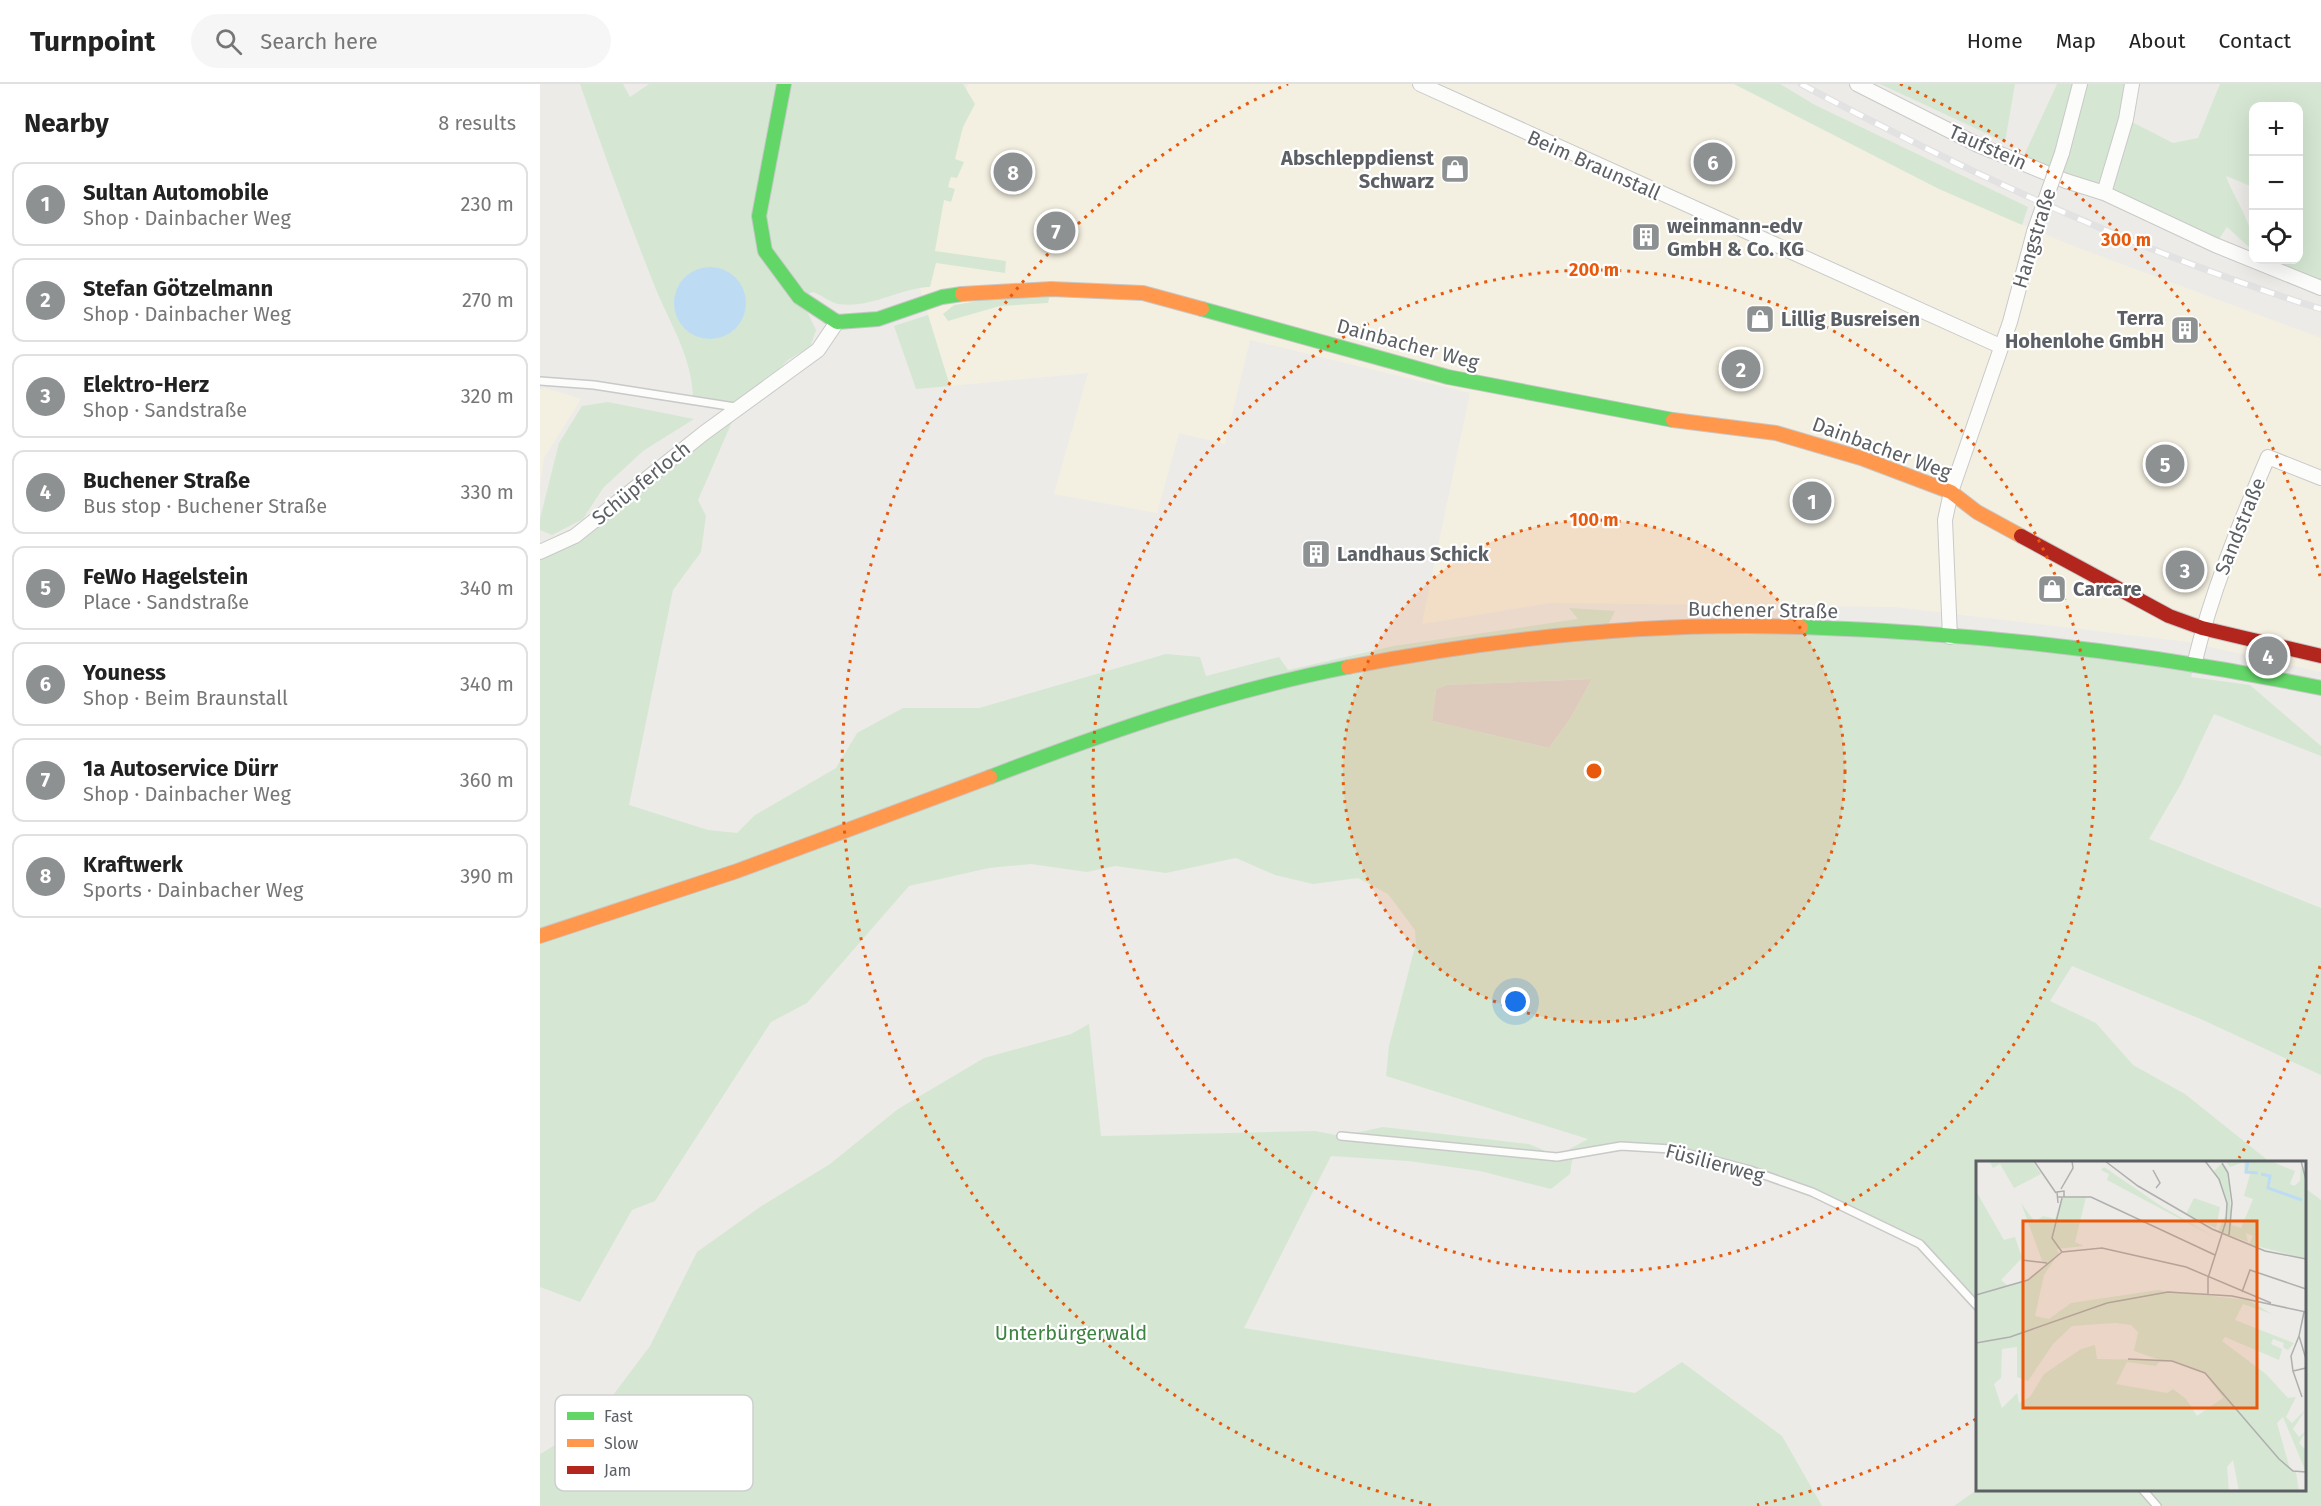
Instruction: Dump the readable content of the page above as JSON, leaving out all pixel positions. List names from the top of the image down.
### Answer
{
  "streets": {
    "main road": ["Dainbacher Weg", "Buchener Straße"],
    "street": [
      "Taufstein",
      "Beim Braunstall",
      "Hangstraße",
      "Schüpferloch",
      "Sandstraße"
    ],
    "lane": ["Füsilierweg"]
  },
  "crossings": [
    ["Beim Braunstall", "Hangstraße"],
    ["Hangstraße", "Dainbacher Weg"],
    ["Hangstraße", "Buchener Straße"],
    ["Dainbacher Weg", "Schüpferloch"],
    ["Dainbacher Weg", "Sandstraße"],
    ["Sandstraße", "Buchener Straße"]
  ],
  "parks": ["Unterbürgerwald"],
  "places": {
    "shop": ["Abschleppdienst Schwarz", "Lillig Busreisen", "Carcare"],
    "building": ["weinmann-edv GmbH & Co. KG", "Terra Hohenlohe GmbH", "Landhaus Schick"]
  },
  "legend": ["Fast", "Slow", "Jam"],
  "page": {
    "header": "Turnpoint",
    "search": "Search here",
    "nav": [
      "Home",
      "Map",
      "About",
      "Contact"
    ],
    "heading": ["Nearby", "8 results"],
    "map_buttons": ["+", "−"],
    "pins": [
      "6",
      "8",
      "7",
      "2",
      "5",
      "1",
      "3",
      "4"
    ],
    "list": [
      {
        "mark": "1",
        "name": "Sultan Automobile",
        "note": "Shop · Dainbacher Weg",
        "value": "230 m"
      },
      {
        "mark": "2",
        "name": "Stefan Götzelmann",
        "note": "Shop · Dainbacher Weg",
        "value": "270 m"
      },
      {
        "mark": "3",
        "name": "Elektro-Herz",
        "note": "Shop · Sandstraße",
        "value": "320 m"
      },
      {
        "mark": "4",
        "name": "Buchener Straße",
        "note": "Bus stop · Buchener Straße",
        "value": "330 m"
      },
      {
        "mark": "5",
        "name": "FeWo Hagelstein",
        "note": "Place · Sandstraße",
        "value": "340 m"
      },
      {
        "mark": "6",
        "name": "Youness",
        "note": "Shop · Beim Braunstall",
        "value": "340 m"
      },
      {
        "mark": "7",
        "name": "1a Autoservice Dürr",
        "note": "Shop · Dainbacher Weg",
        "value": "360 m"
      },
      {
        "mark": "8",
        "name": "Kraftwerk",
        "note": "Sports · Dainbacher Weg",
        "value": "390 m"
      }
    ]
  },
  "rings": ["300 m", "200 m", "100 m"]
}
